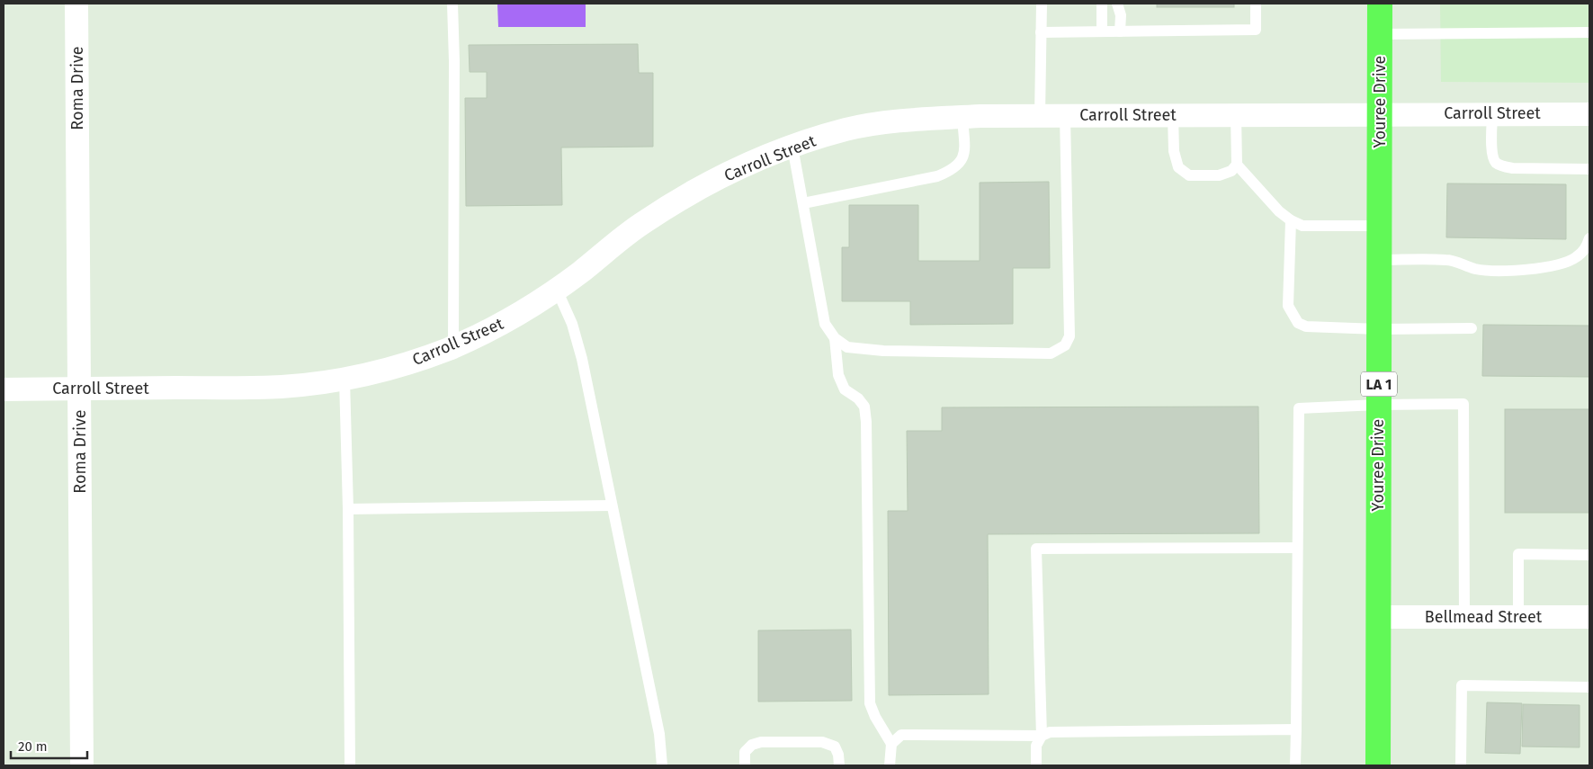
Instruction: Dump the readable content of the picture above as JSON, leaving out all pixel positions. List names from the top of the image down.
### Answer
{
  "streets": {
    "main road": ["Youree Drive", "LA 1"],
    "street": ["Roma Drive", "Carroll Street", "Bellmead Street"]
  },
  "crossings": [
    ["Roma Drive", "Carroll Street"],
    ["Youree Drive", "Carroll Street"],
    ["Youree Drive", "Bellmead Street"]
  ],
  "scale_bar": "20 m"
}
